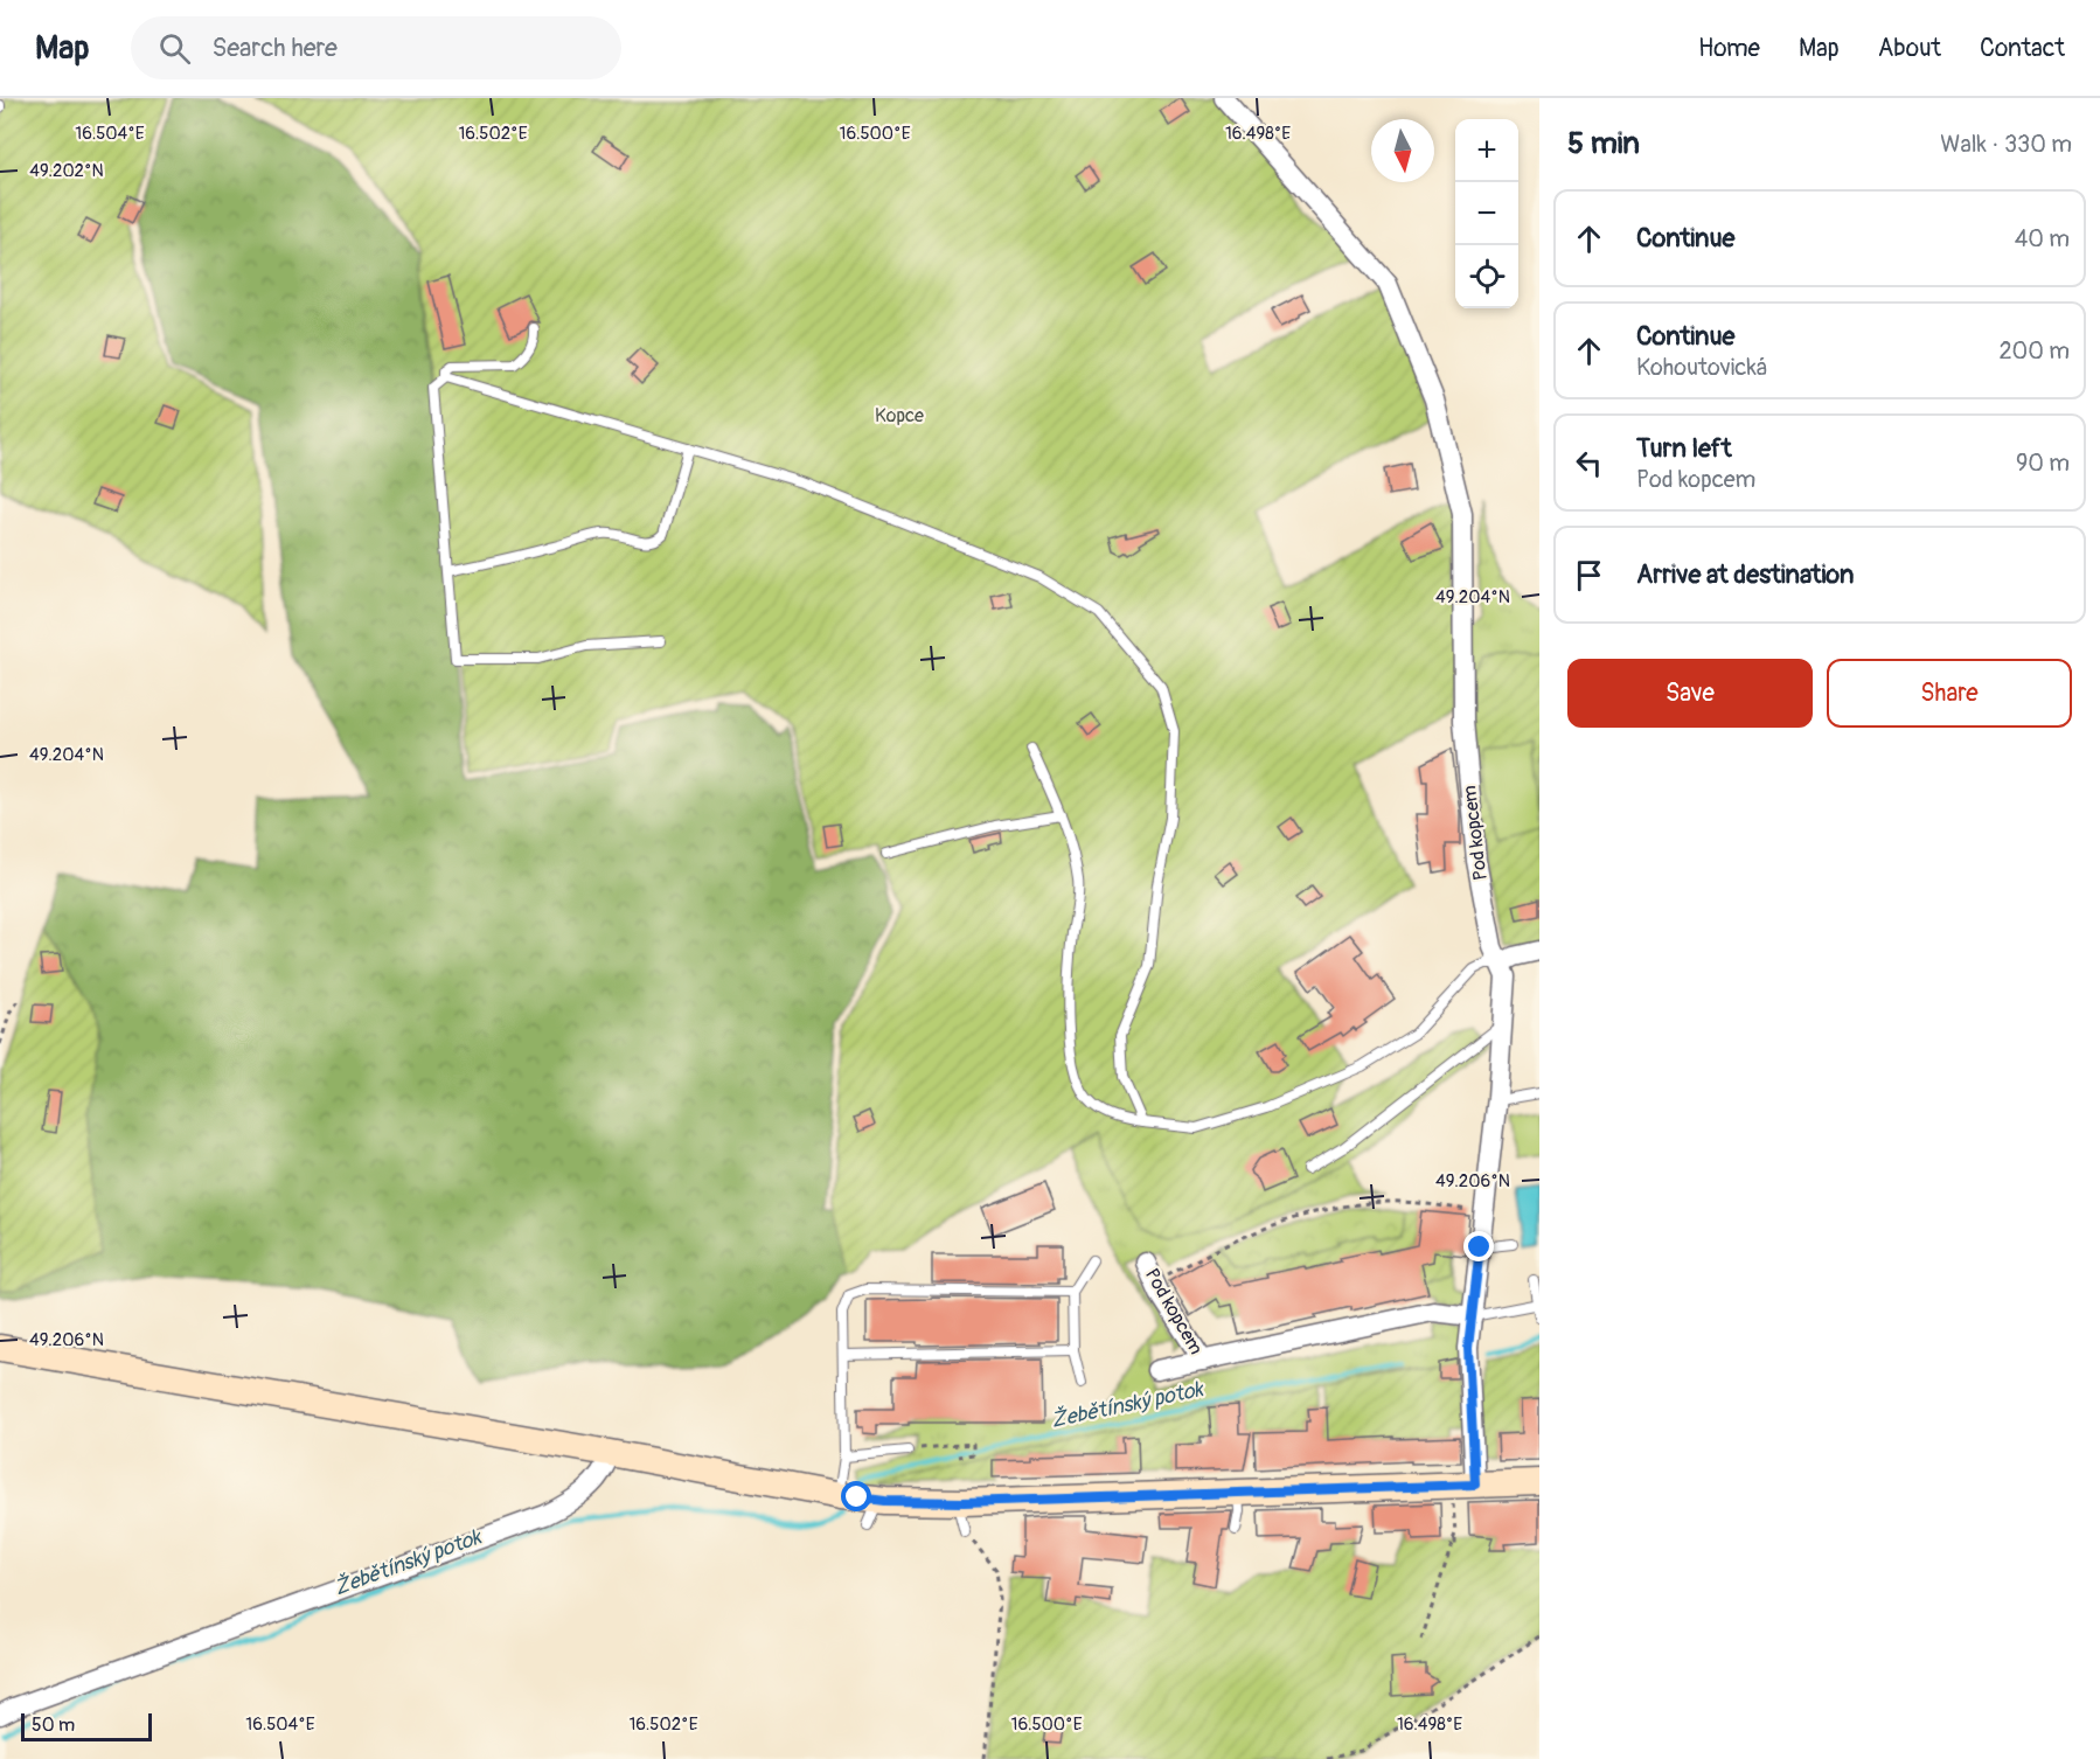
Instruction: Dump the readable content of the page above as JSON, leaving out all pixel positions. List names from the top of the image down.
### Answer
{
  "streets": {
    "street": ["Pod kopcem"]
  },
  "water": ["Žebětínský potok"],
  "parks": ["Kopce"],
  "scale_bar": "50 m",
  "north": "bottom",
  "page": {
    "header": "Map",
    "search": "Search here",
    "nav": [
      "Home",
      "Map",
      "About",
      "Contact"
    ],
    "heading": ["5 min", "Walk · 330 m"],
    "map_buttons": ["+", "−"],
    "list": [
      ["Continue", "40 m"],
      ["Continue", "Kohoutovická", "200 m"],
      ["Turn left", "Pod kopcem", "90 m"],
      "Arrive at destination"
    ],
    "buttons": ["Save", "Share"],
    "scale": "50 m"
  },
  "coordinates": [
    "16.504°E",
    "16.502°E",
    "16.500°E",
    "16.498°E",
    "49.202°N",
    "49.204°N",
    "49.206°N"
  ]
}
